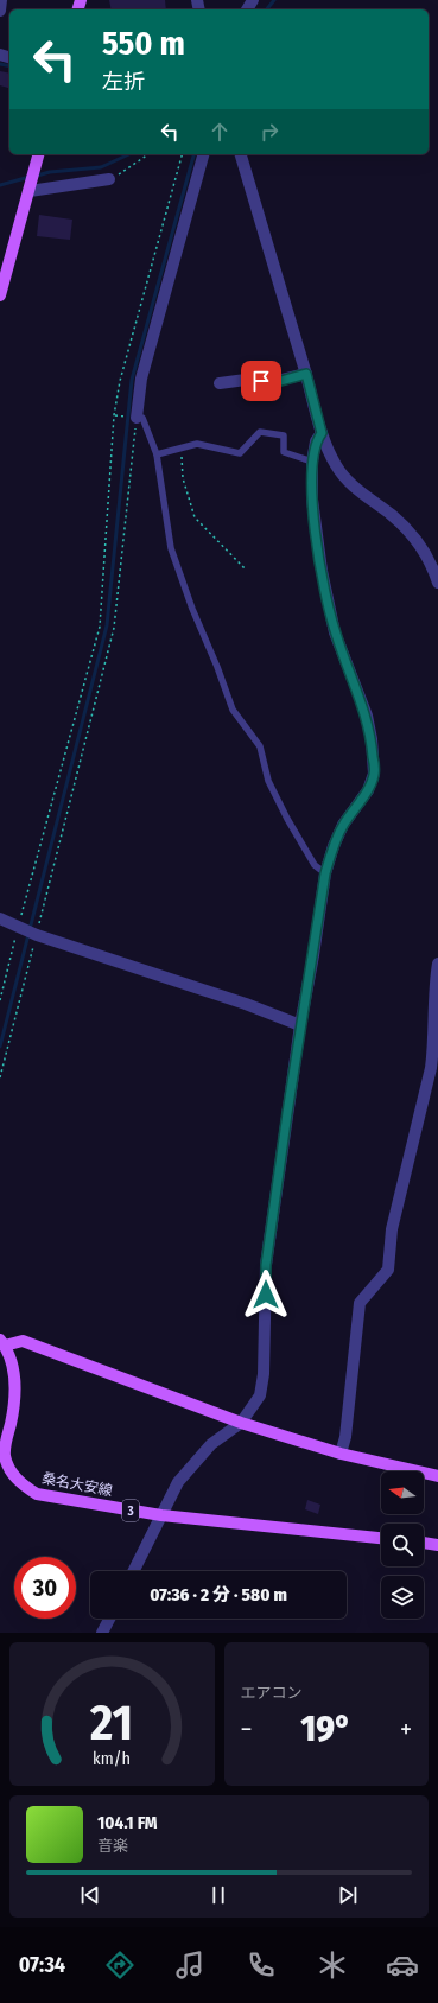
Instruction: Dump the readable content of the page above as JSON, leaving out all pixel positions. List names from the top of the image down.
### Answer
{
  "streets": {
    "main road": ["桑名大安線", "3"]
  },
  "north": "left",
  "page": {
    "turn": ["550 m", "左折"],
    "limit": "30",
    "trip": "07:36 · 2 分 · 580 m",
    "tile": "エアコン",
    "heat": ["−", "19°", "+"],
    "song": ["104.1 FM", "音楽"],
    "tabs": "07:34",
    "gauge": ["21", "km/h"]
  }
}
